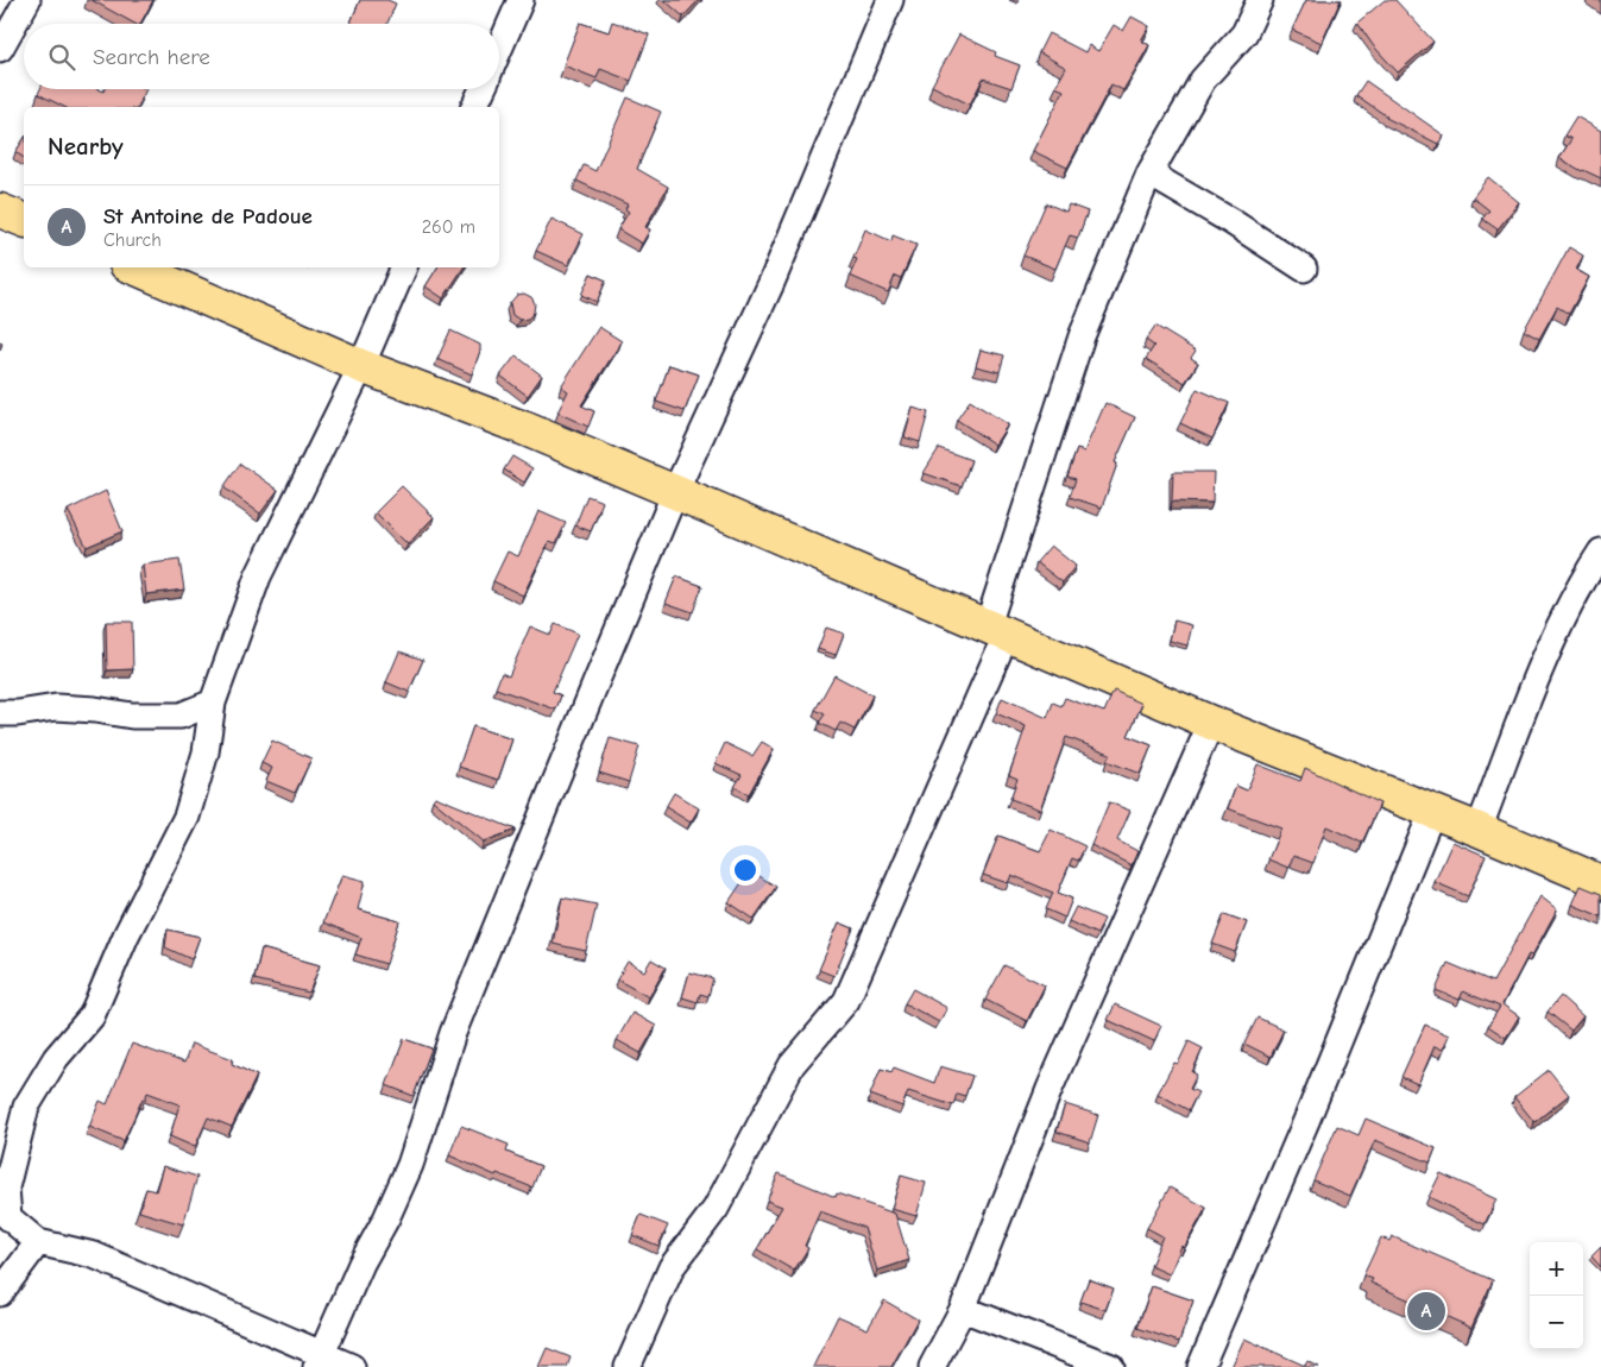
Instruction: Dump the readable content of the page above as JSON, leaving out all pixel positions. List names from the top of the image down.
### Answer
{
  "page": {
    "search": "Search here",
    "heading": "Nearby",
    "list": [
      {
        "mark": "A",
        "name": "St Antoine de Padoue",
        "note": "Church",
        "value": "260 m"
      }
    ],
    "map_buttons": ["+", "−"],
    "pins": "A"
  }
}
